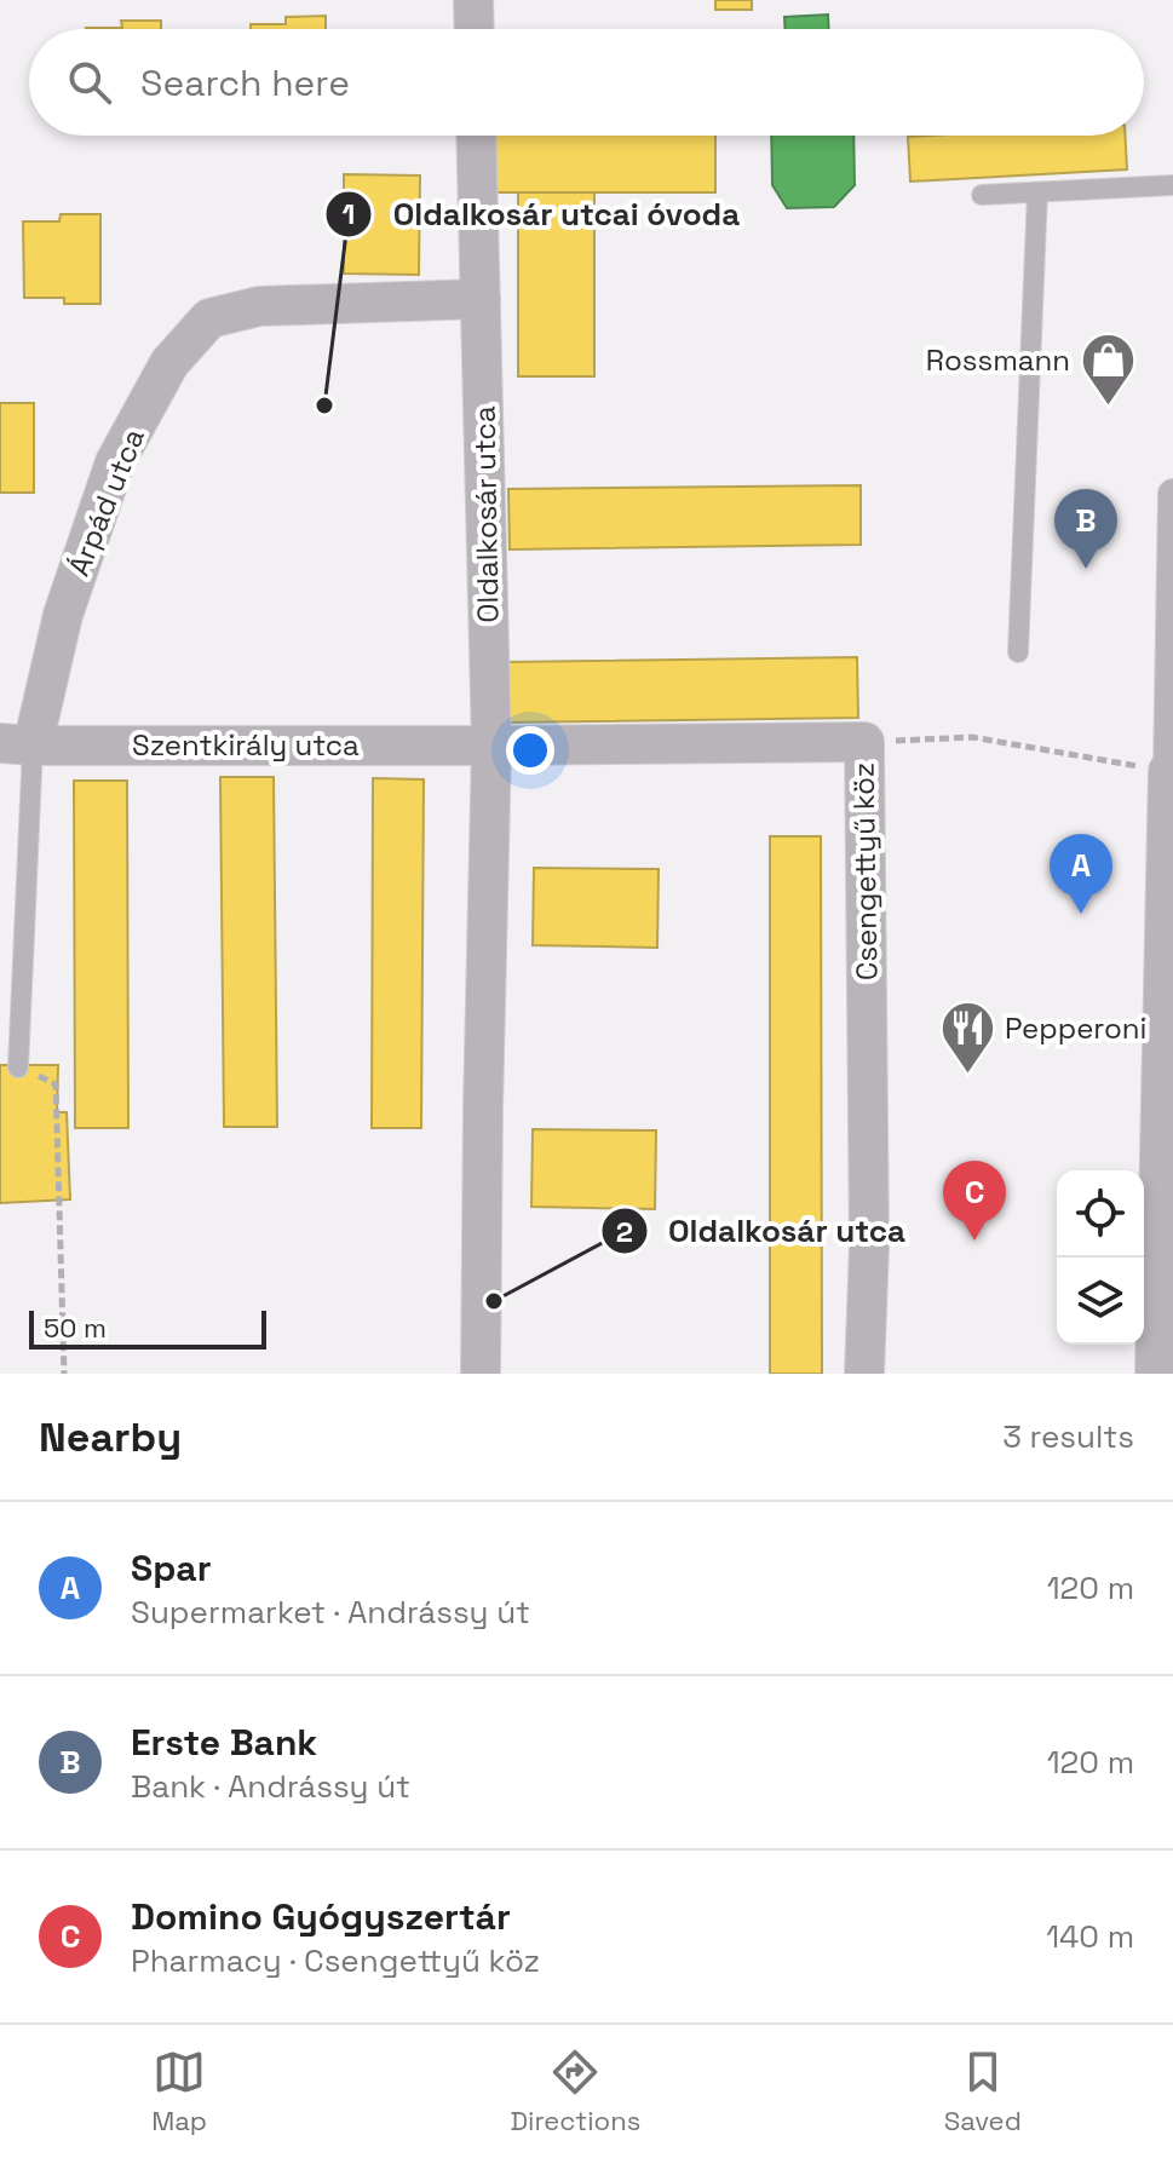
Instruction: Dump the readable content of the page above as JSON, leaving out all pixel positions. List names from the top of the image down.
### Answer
{
  "streets": {
    "street": [
      "Árpád utca",
      "Oldalkosár utca",
      "Szentkirály utca",
      "Csengettyű köz"
    ]
  },
  "crossings": [
    ["Árpád utca", "Oldalkosár utca"],
    ["Árpád utca", "Szentkirály utca"],
    ["Oldalkosár utca", "Szentkirály utca"],
    ["Oldalkosár utca", "Csengettyű köz"],
    ["Szentkirály utca", "Csengettyű köz"]
  ],
  "places": {
    "other": ["Oldalkosár utcai óvoda", "Oldalkosár utca"],
    "shop": ["Rossmann"],
    "restaurant": ["Pepperoni"]
  },
  "scale_bar": "50 m",
  "page": {
    "search": "Search here",
    "pins": ["B", "A", "C"],
    "scale": "50 m",
    "heading": ["Nearby", "3 results"],
    "list": [
      {
        "mark": "A",
        "name": "Spar",
        "note": "Supermarket · Andrássy út",
        "value": "120 m"
      },
      {
        "mark": "B",
        "name": "Erste Bank",
        "note": "Bank · Andrássy út",
        "value": "120 m"
      },
      {
        "mark": "C",
        "name": "Domino Gyógyszertár",
        "note": "Pharmacy · Csengettyű köz",
        "value": "140 m"
      }
    ],
    "nav": ["Map", "Directions", "Saved"]
  }
}
